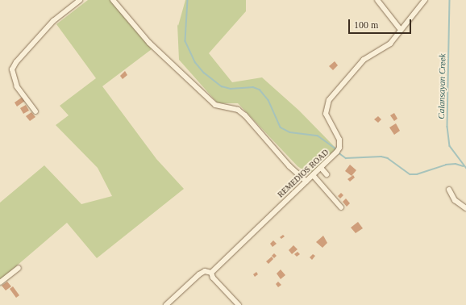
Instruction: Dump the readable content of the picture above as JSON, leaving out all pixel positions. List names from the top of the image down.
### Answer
{
  "streets": {
    "street": ["REMEDIOS ROAD"]
  },
  "water": ["Calansayan Creek"],
  "scale_bar": "100 m"
}
